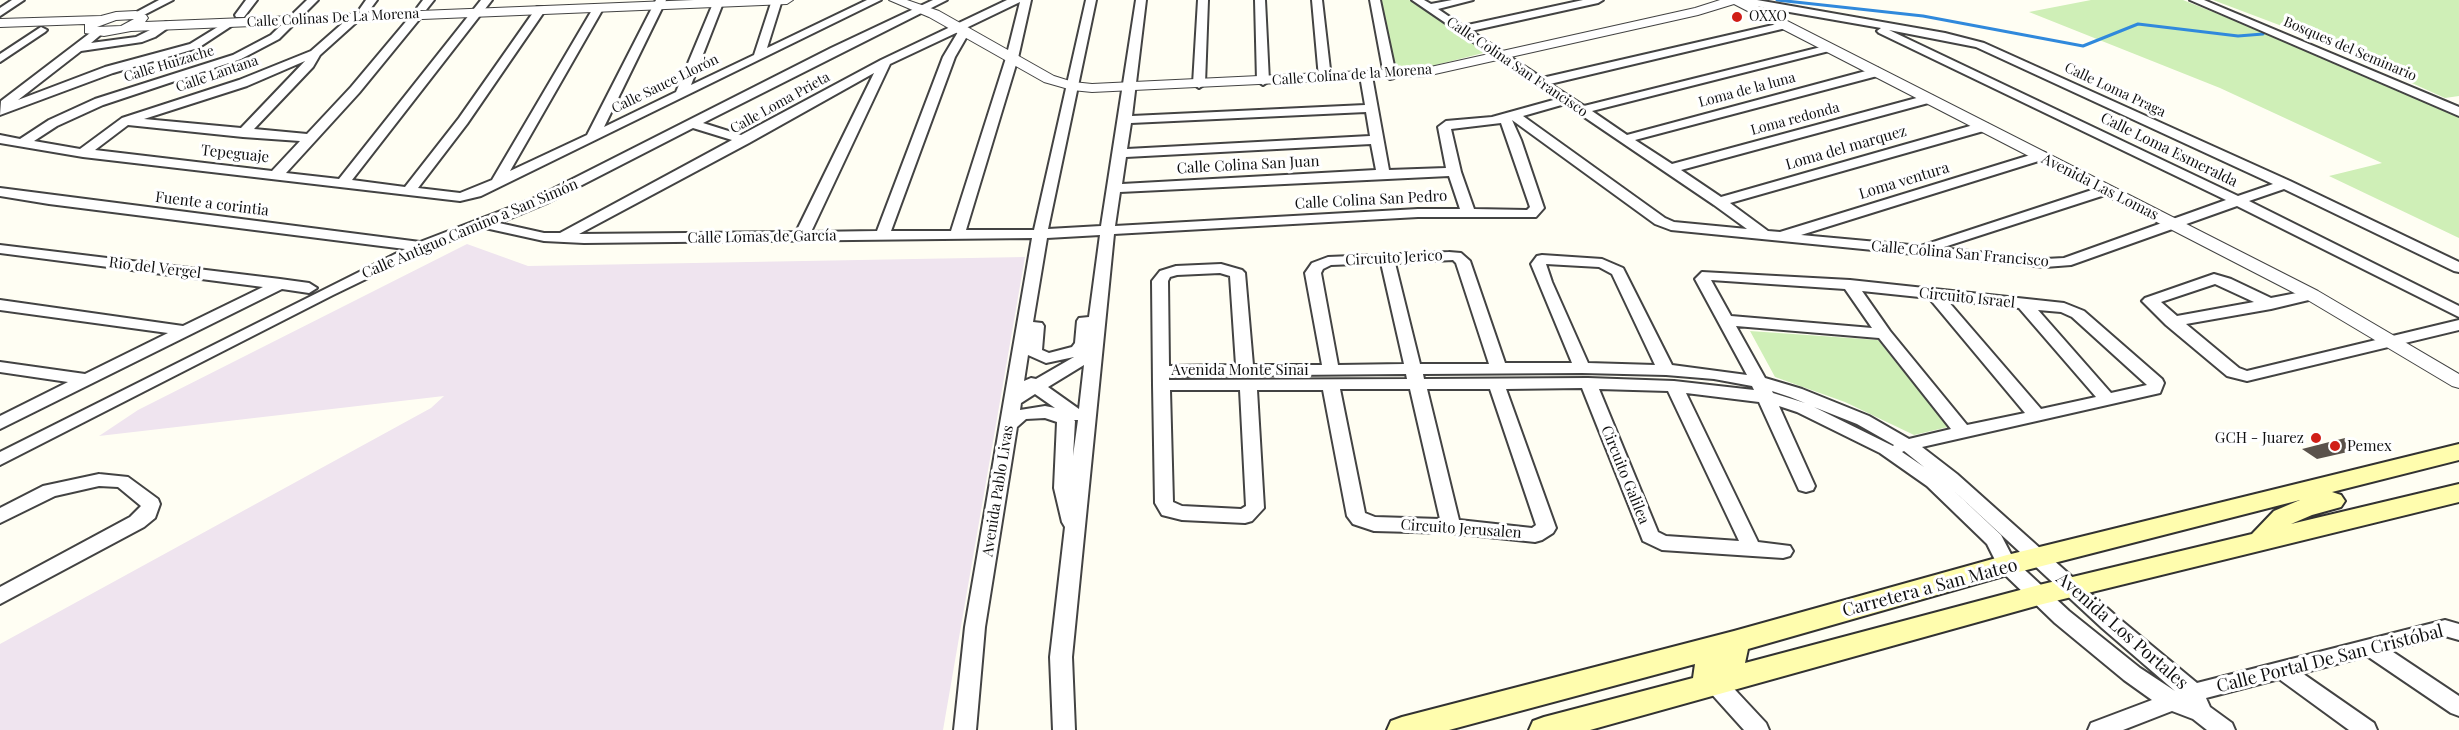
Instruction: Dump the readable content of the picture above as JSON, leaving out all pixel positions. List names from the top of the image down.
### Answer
{
  "streets": {
    "main road": ["Carretera a San Mateo"],
    "street": [
      "Calle Colinas De La Morena",
      "Bosques del Seminario",
      "Calle Huizache",
      "Calle Colina San Francisco",
      "Calle Lantana",
      "Calle Colina de la Morena",
      "Calle Sauce Llorón",
      "Loma de la luna",
      "Calle Loma Praga",
      "Calle Loma Prieta",
      "Loma redonda",
      "Loma del marquez",
      "Calle Loma Esmeralda",
      "Tepeguaje",
      "Calle Colina San Juan",
      "Loma ventura",
      "Avenida Las Lomas",
      "Calle Colina San Pedro",
      "Fuente a corintia",
      "Calle Antiguo Camino a San Simón",
      "Calle Lomas de García",
      "Circuito Jerico",
      "Rio del Vergel",
      "Circuito Israel",
      "Avenida Monte Sinai",
      "Circuito Galilea",
      "Avenida Pablo Livas",
      "Circuito Jerusalen",
      "Avenida Los Portales",
      "Calle Portal De San Cristóbal"
    ]
  },
  "crossings": [
    ["Calle Colinas De La Morena", "Calle Huizache"],
    ["Calle Colinas De La Morena", "Calle Lantana"],
    ["Calle Huizache", "Tepeguaje"],
    ["Calle Colina San Francisco", "Calle Colina de la Morena"],
    ["Calle Colina San Francisco", "Loma de la luna"],
    ["Calle Colina San Francisco", "Calle Loma Praga"],
    ["Calle Colina San Francisco", "Loma redonda"],
    ["Calle Colina San Francisco", "Loma del marquez"],
    ["Calle Colina San Francisco", "Calle Loma Esmeralda"],
    ["Calle Colina San Francisco", "Loma ventura"],
    ["Calle Colina San Francisco", "Avenida Las Lomas"],
    ["Calle Colina San Francisco", "Calle Colina San Pedro"],
    ["Calle Lantana", "Tepeguaje"],
    ["Calle Colina de la Morena", "Calle Loma Praga"],
    ["Calle Colina de la Morena", "Avenida Las Lomas"],
    ["Calle Sauce Llorón", "Tepeguaje"],
    ["Loma de la luna", "Avenida Las Lomas"],
    ["Calle Loma Praga", "Calle Loma Esmeralda"],
    ["Calle Loma Praga", "Avenida Las Lomas"],
    ["Calle Loma Prieta", "Calle Lomas de García"],
    ["Loma redonda", "Avenida Las Lomas"],
    ["Loma del marquez", "Avenida Las Lomas"],
    ["Loma ventura", "Avenida Las Lomas"],
    ["Calle Colina San Pedro", "Calle Lomas de García"],
    ["Calle Colina San Pedro", "Avenida Pablo Livas"],
    ["Fuente a corintia", "Calle Antiguo Camino a San Simón"],
    ["Calle Antiguo Camino a San Simón", "Calle Lomas de García"],
    ["Calle Lomas de García", "Avenida Pablo Livas"],
    ["Circuito Jerico", "Avenida Monte Sinai"],
    ["Circuito Jerico", "Circuito Jerusalen"],
    ["Circuito Israel", "Avenida Monte Sinai"],
    ["Avenida Monte Sinai", "Circuito Galilea"],
    ["Avenida Monte Sinai", "Circuito Jerusalen"],
    ["Avenida Monte Sinai", "Carretera a San Mateo"],
    ["Avenida Monte Sinai", "Avenida Los Portales"],
    ["Carretera a San Mateo", "Avenida Los Portales"],
    ["Avenida Los Portales", "Calle Portal De San Cristóbal"]
  ],
  "places": ["OXXO", "GCH - Juarez", "Pemex"]
}
